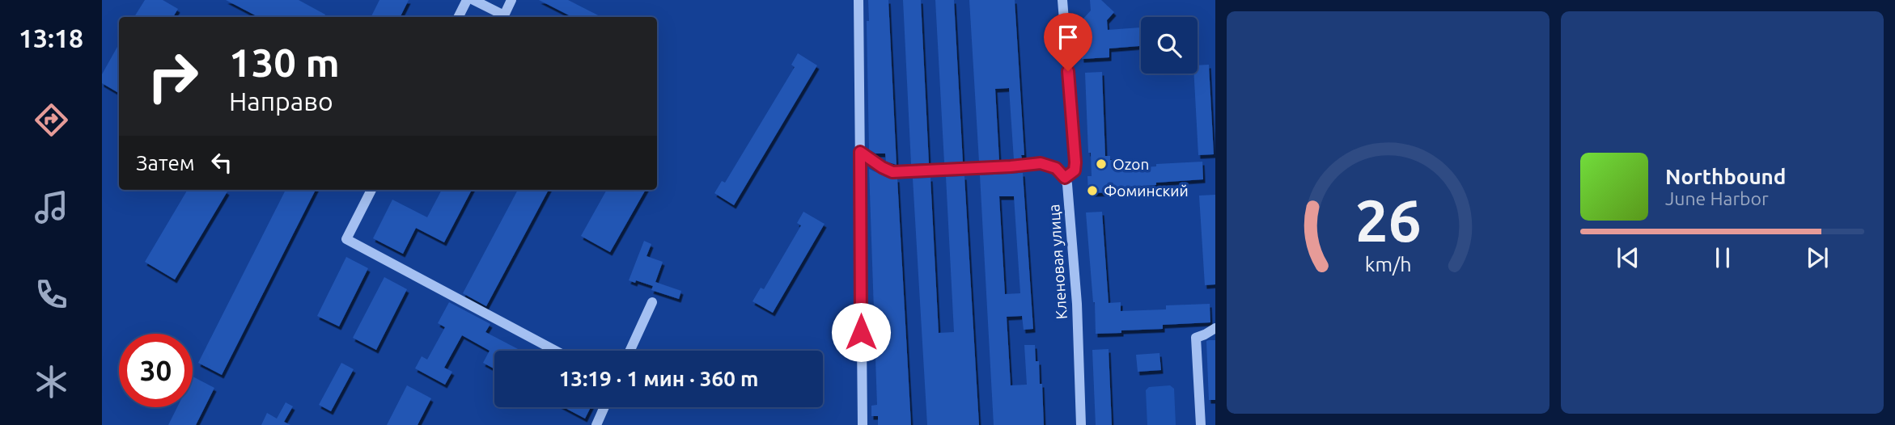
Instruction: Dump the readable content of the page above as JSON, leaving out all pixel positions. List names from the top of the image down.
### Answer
{
  "streets": {
    "street": ["Кленовая улица"]
  },
  "places": ["Ozon", "Фоминский"],
  "page": {
    "tabs": "13:18",
    "turn": ["130 m", "Направо"],
    "then": "Затем",
    "song": ["Northbound", "June Harbor"],
    "limit": "30",
    "trip": "13:19 · 1 мин · 360 m",
    "gauge": ["26", "km/h"]
  }
}
